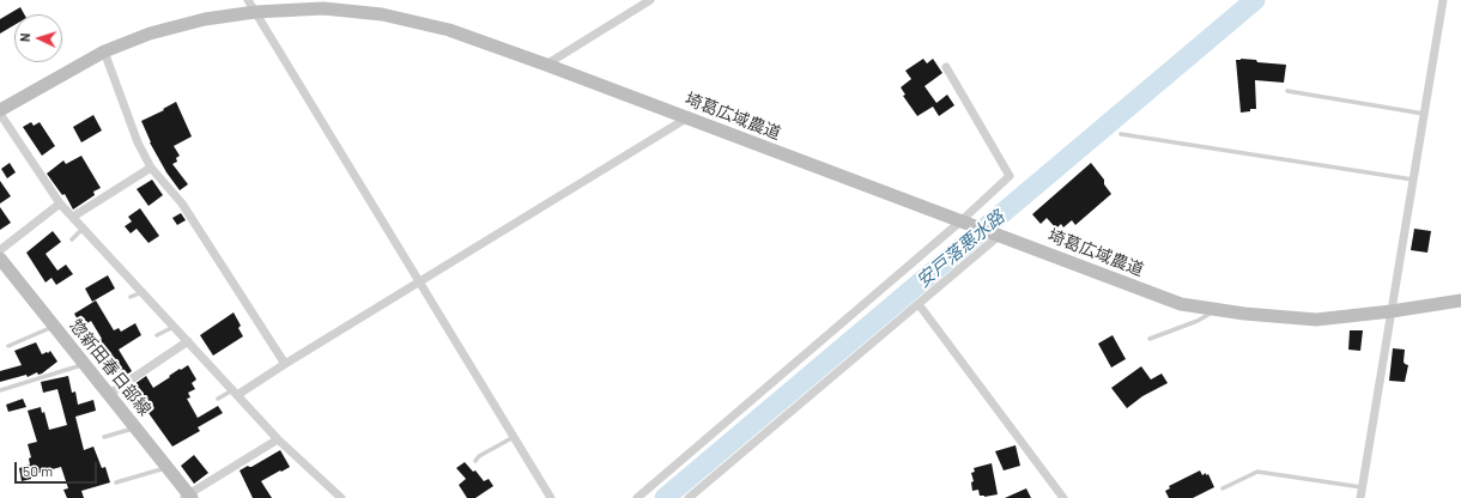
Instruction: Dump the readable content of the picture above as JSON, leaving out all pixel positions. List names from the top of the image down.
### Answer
{
  "streets": {
    "street": ["埼葛広域農道", "惣新田春日部線"]
  },
  "water": ["安戸落悪水路"],
  "scale_bar": "50 m",
  "north": "left"
}
